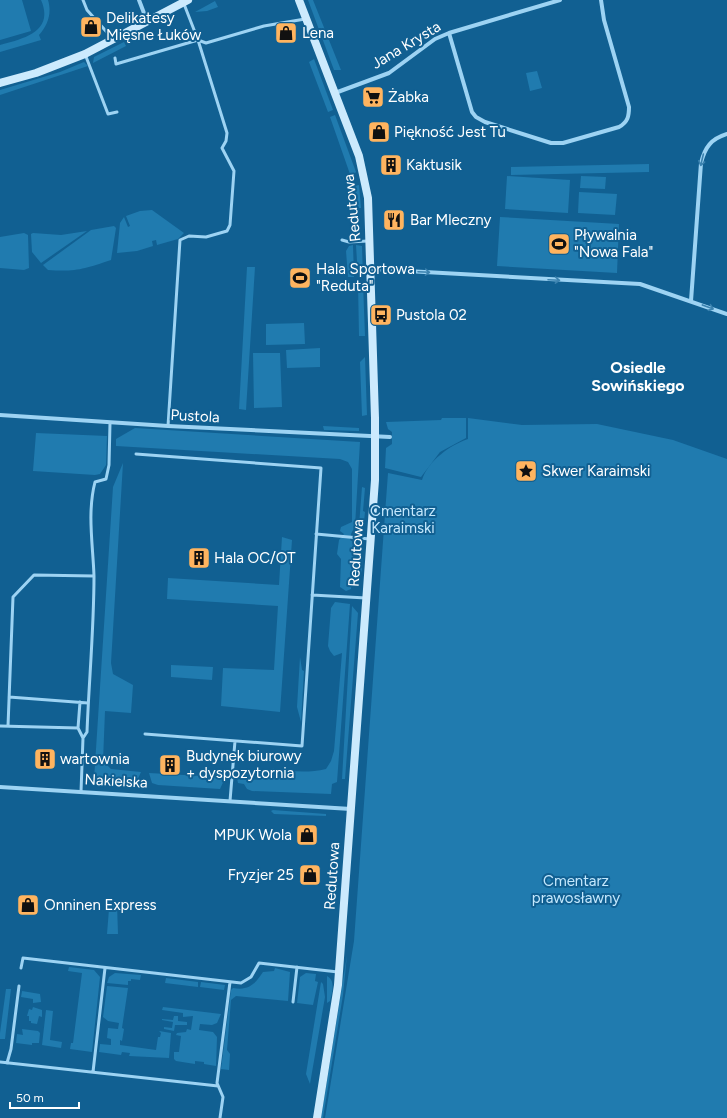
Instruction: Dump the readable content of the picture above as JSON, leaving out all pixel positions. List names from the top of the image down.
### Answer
{
  "streets": {
    "street": [
      "Jana Krysta",
      "Redutowa",
      "Pustola",
      "Nakielska"
    ]
  },
  "crossings": [
    ["Jana Krysta", "Redutowa"],
    ["Redutowa", "Pustola"],
    ["Redutowa", "Nakielska"]
  ],
  "districts": ["Osiedle Sowińskiego"],
  "parks": ["Cmentarz Karaimski", "Cmentarz prawosławny"],
  "places": {
    "shop": [
      "Delikatesy Mięsne Łuków",
      "Lena",
      "Piękność Jest Tu",
      "MPUK Wola",
      "Fryzjer 25",
      "Onninen Express"
    ],
    "supermarket": ["Żabka"],
    "building": [
      "Kaktusik",
      "Hala OC/OT",
      "wartownia",
      "Budynek biurowy + dyspozytornia"
    ],
    "restaurant": ["Bar Mleczny"],
    "sports": ["Pływalnia \"Nowa Fala\"", "Hala Sportowa \"Reduta\""],
    "bus stop": ["Pustola 02"],
    "place": ["Skwer Karaimski"]
  },
  "scale_bar": "50 m"
}
